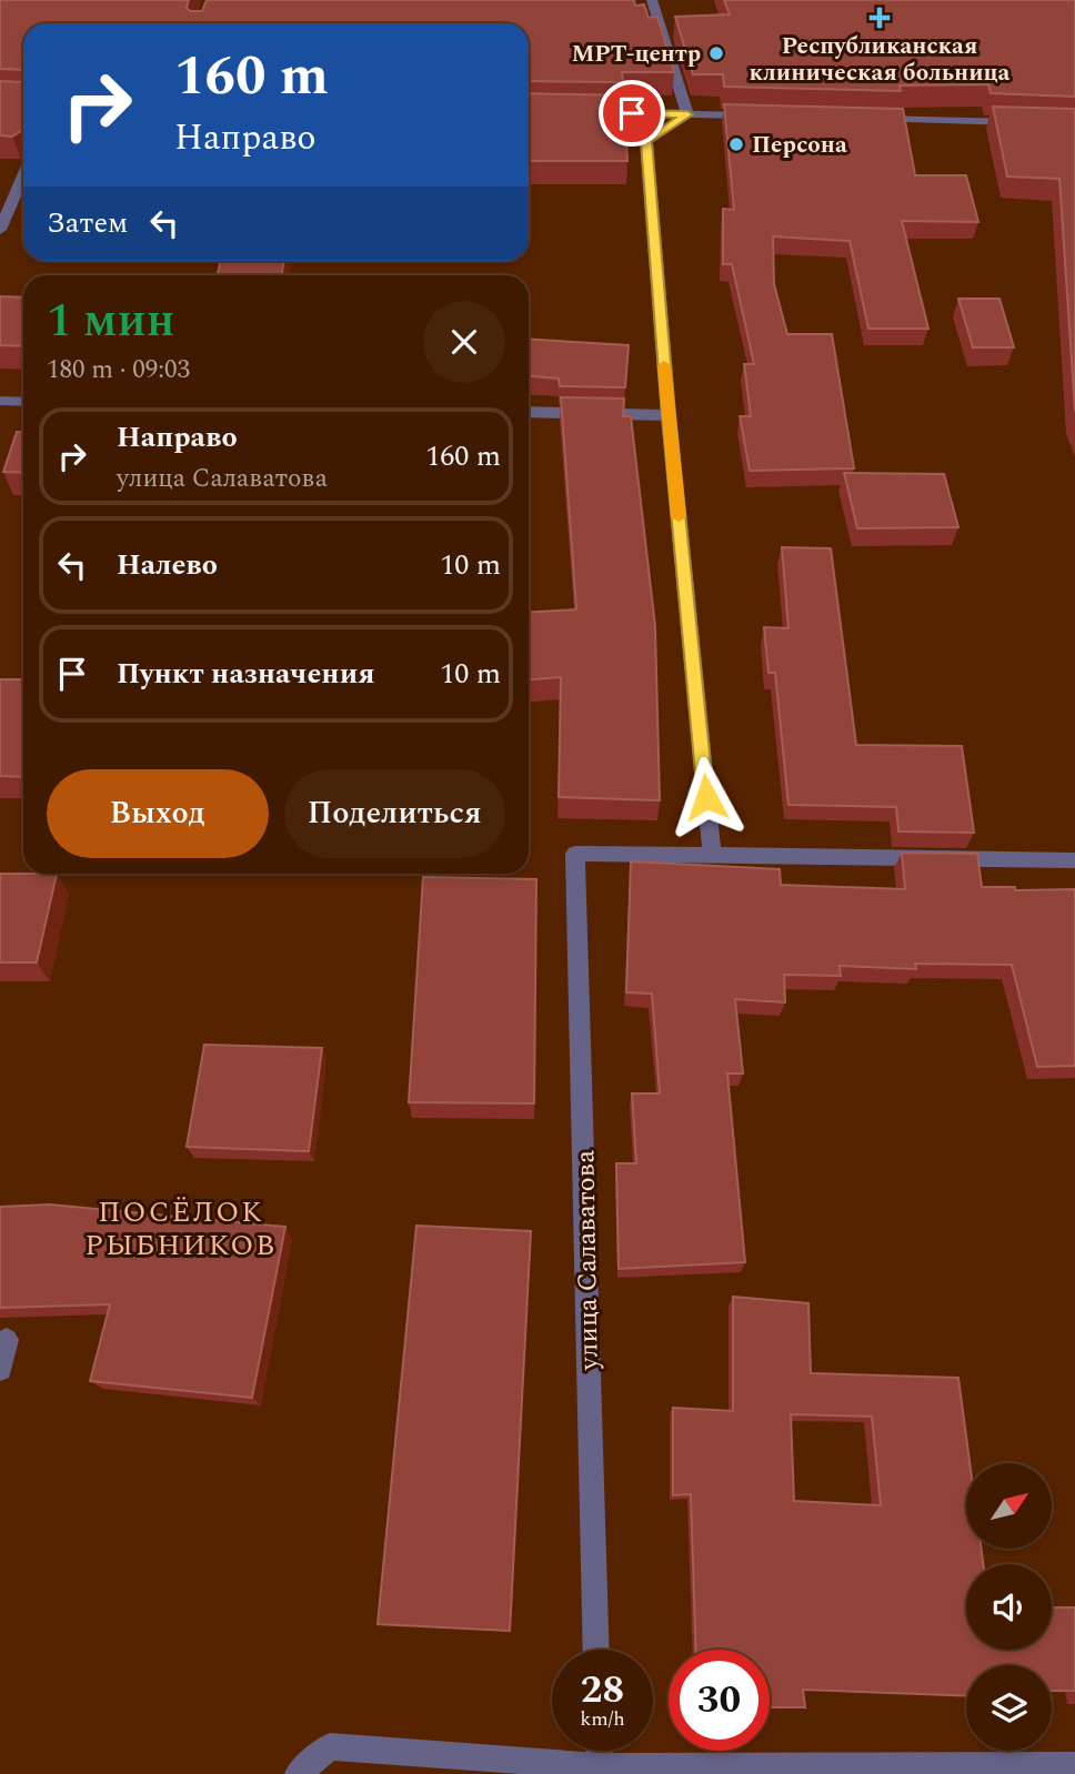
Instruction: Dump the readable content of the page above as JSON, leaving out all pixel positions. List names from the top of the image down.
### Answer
{
  "streets": {
    "street": ["улица Салаватова"]
  },
  "districts": ["ПОСЁЛОК РЫБНИКОВ"],
  "places": {
    "health": ["Республиканская клиническая больница"],
    "other": ["МРТ-центр", "Персона"]
  },
  "north": "top right",
  "page": {
    "turn": ["160 m", "Направо"],
    "then": "Затем",
    "heading": ["1 мин", "180 m · 09:03"],
    "list": [
      {
        "name": "Направо",
        "note": "улица Салаватова",
        "value": "160 m"
      },
      {
        "name": "Налево",
        "value": "10 m"
      },
      {
        "name": "Пункт назначения",
        "value": "10 m"
      }
    ],
    "buttons": ["Выход", "Поделиться"],
    "speed": "28 km/h",
    "limit": "30"
  }
}
